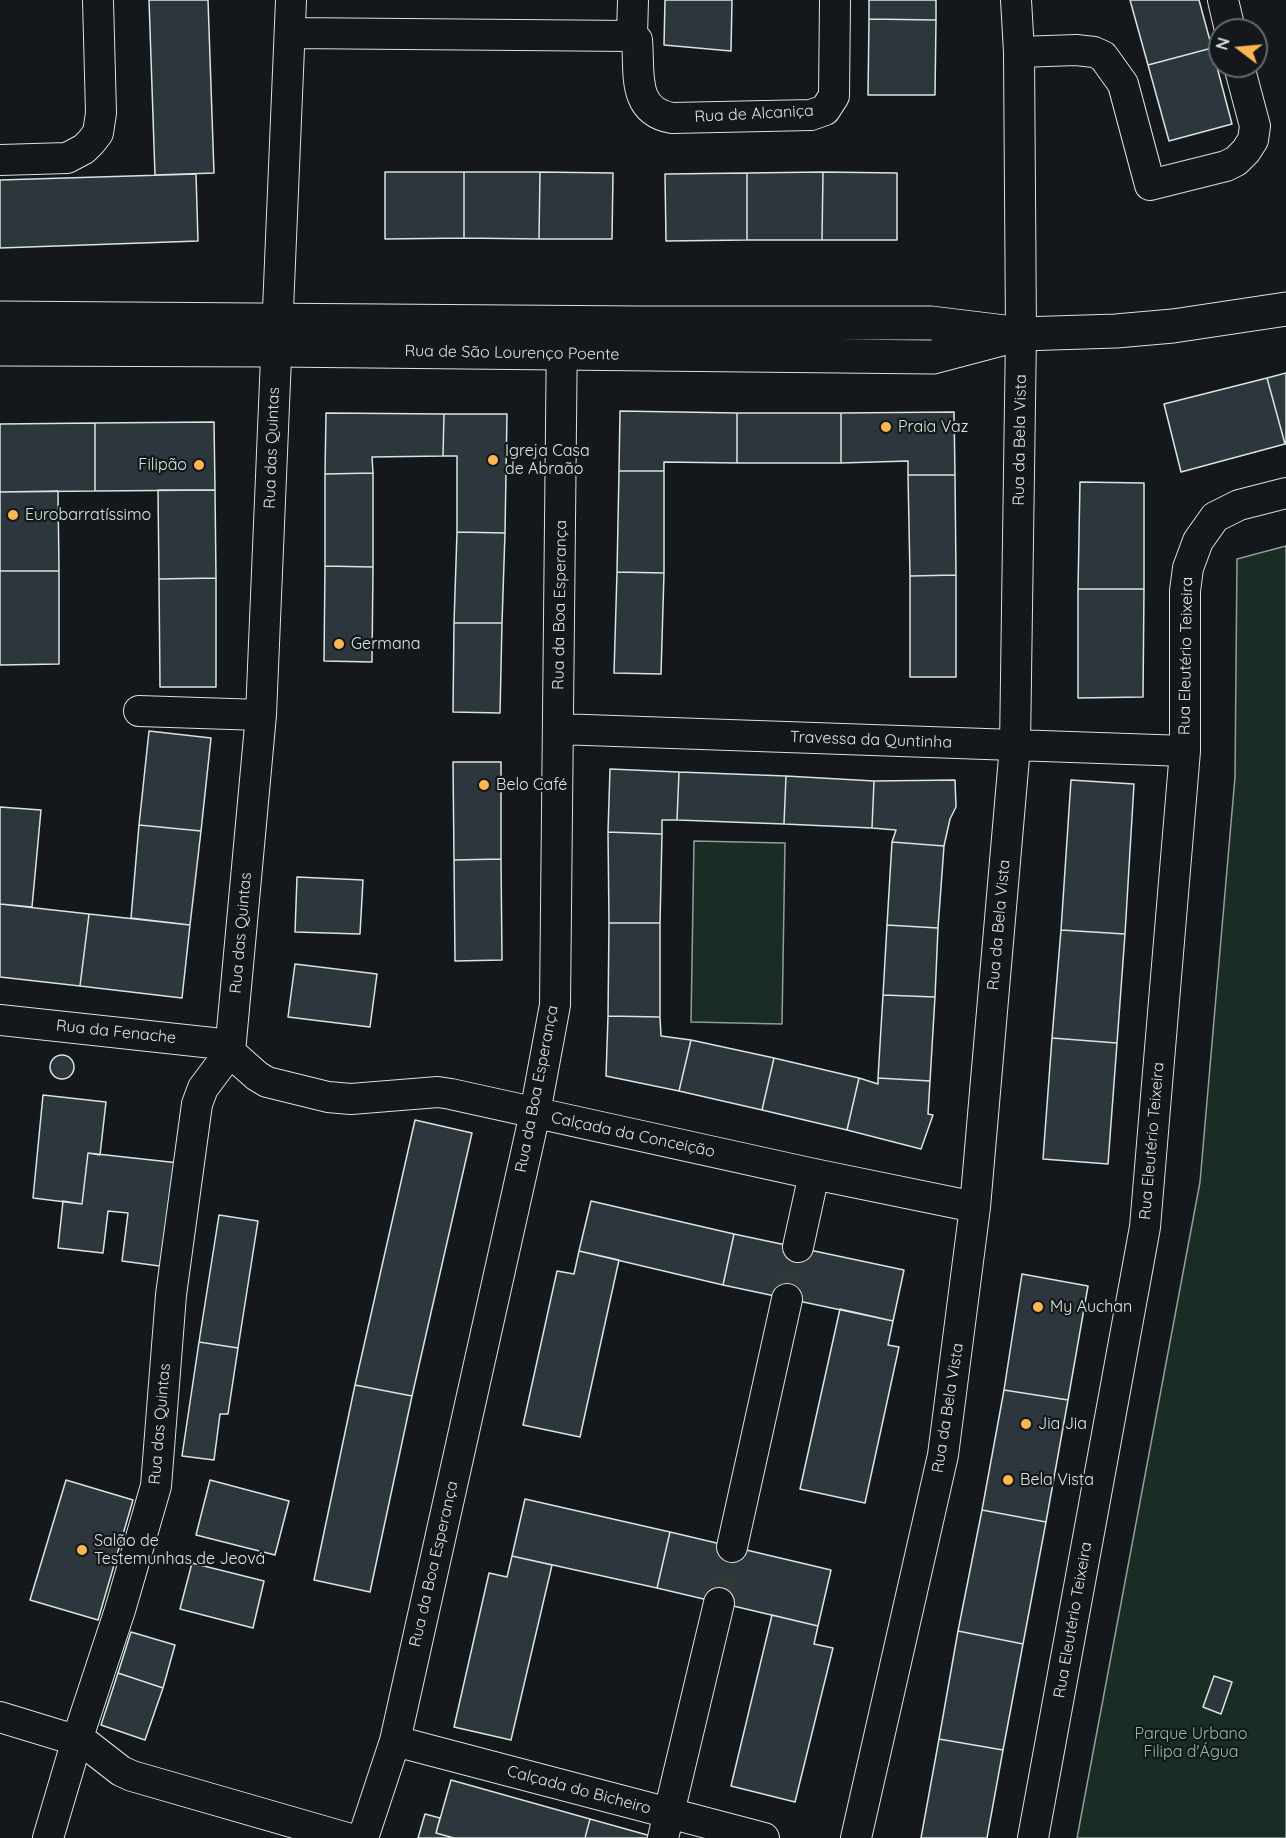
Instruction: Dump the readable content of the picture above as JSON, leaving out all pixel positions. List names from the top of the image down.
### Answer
{
  "streets": {
    "street": [
      "Rua de Alcaniça",
      "Rua de São Lourenço Poente",
      "Rua da Bela Vista",
      "Rua das Quintas",
      "Rua da Boa Esperança",
      "Rua Eleutério Teixeira",
      "Travessa da Quntinha",
      "Rua da Fenache",
      "Calçada da Conceição",
      "Calçada do Bicheiro"
    ]
  },
  "crossings": [
    ["Rua de São Lourenço Poente", "Rua da Bela Vista"],
    ["Rua de São Lourenço Poente", "Rua das Quintas"],
    ["Rua de São Lourenço Poente", "Rua da Boa Esperança"],
    ["Rua da Bela Vista", "Travessa da Quntinha"],
    ["Rua da Bela Vista", "Calçada da Conceição"],
    ["Rua das Quintas", "Rua da Fenache"],
    ["Rua das Quintas", "Calçada da Conceição"],
    ["Rua da Boa Esperança", "Travessa da Quntinha"],
    ["Rua da Boa Esperança", "Calçada da Conceição"],
    ["Rua da Boa Esperança", "Calçada do Bicheiro"],
    ["Rua Eleutério Teixeira", "Travessa da Quntinha"],
    ["Rua da Fenache", "Calçada da Conceição"]
  ],
  "parks": ["Parque Urbano Filipa d'Água"],
  "places": [
    "Praia Vaz",
    "Igreja Casa de Abraão",
    "Filipão",
    "Eurobarratíssimo",
    "Germana",
    "Belo Café",
    "My Auchan",
    "Jia Jia",
    "Bela Vista",
    "Salão de Testemunhas de Jeová"
  ],
  "north": "left"
}
